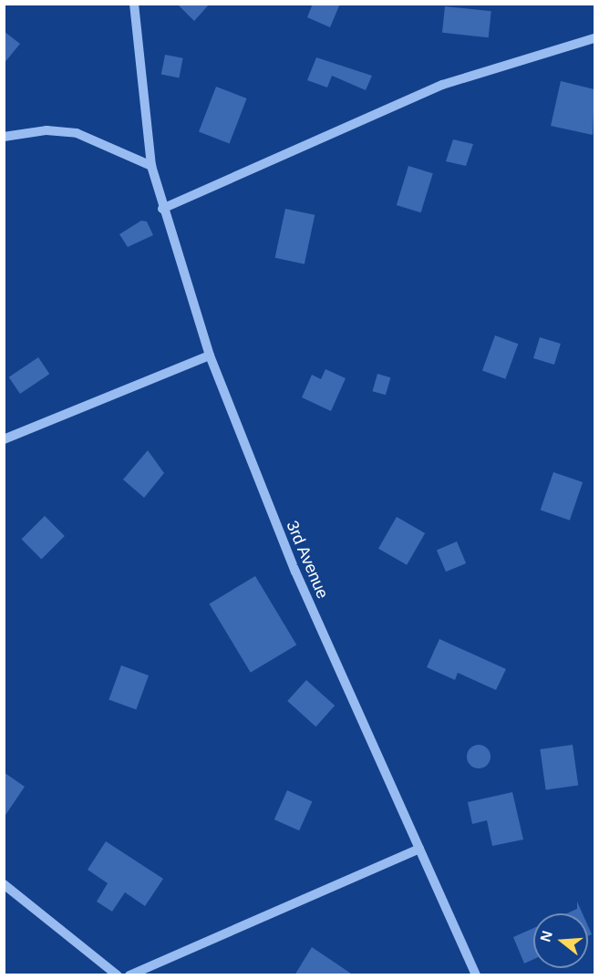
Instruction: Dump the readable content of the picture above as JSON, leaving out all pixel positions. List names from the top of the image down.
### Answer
{
  "streets": {
    "street": ["3rd Avenue"]
  },
  "north": "left"
}
